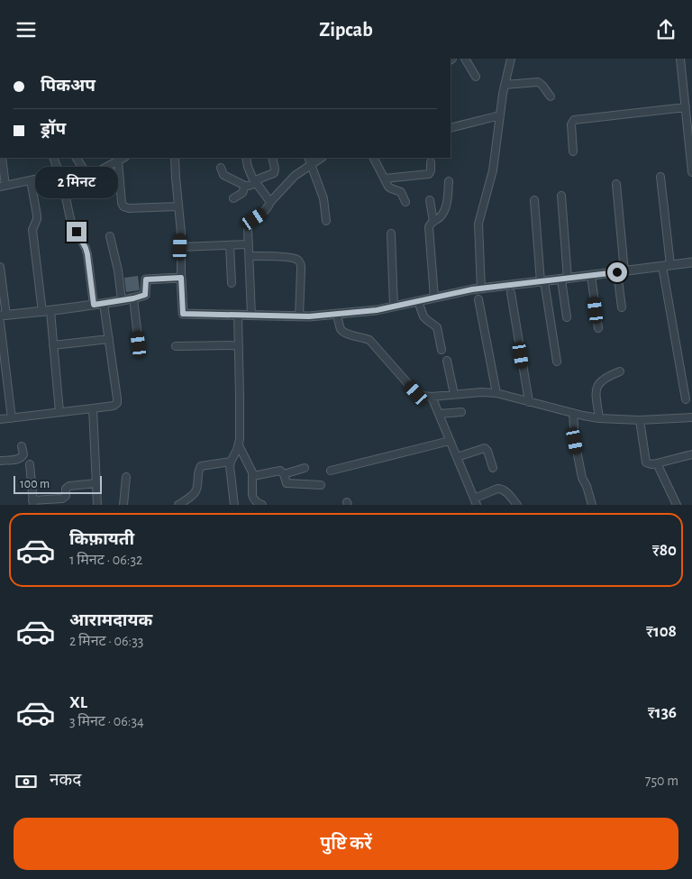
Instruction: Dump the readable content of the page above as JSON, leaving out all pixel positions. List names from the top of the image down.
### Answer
{
  "scale_bar": "100 m",
  "page": {
    "header": "Zipcab",
    "banner": ["पिकअप", "ड्रॉप"],
    "bubble": "2 मिनट",
    "scale": "100 m",
    "list": [
      {
        "name": "किफ़ायती",
        "note": "1 मिनट · 06:32",
        "value": "₹80"
      },
      {
        "name": "आरामदायक",
        "note": "2 मिनट · 06:33",
        "value": "₹108"
      },
      {
        "name": "XL",
        "note": "3 मिनट · 06:34",
        "value": "₹136"
      }
    ],
    "pay": ["नकद", "750 m"],
    "buttons": "पुष्टि करें"
  }
}
